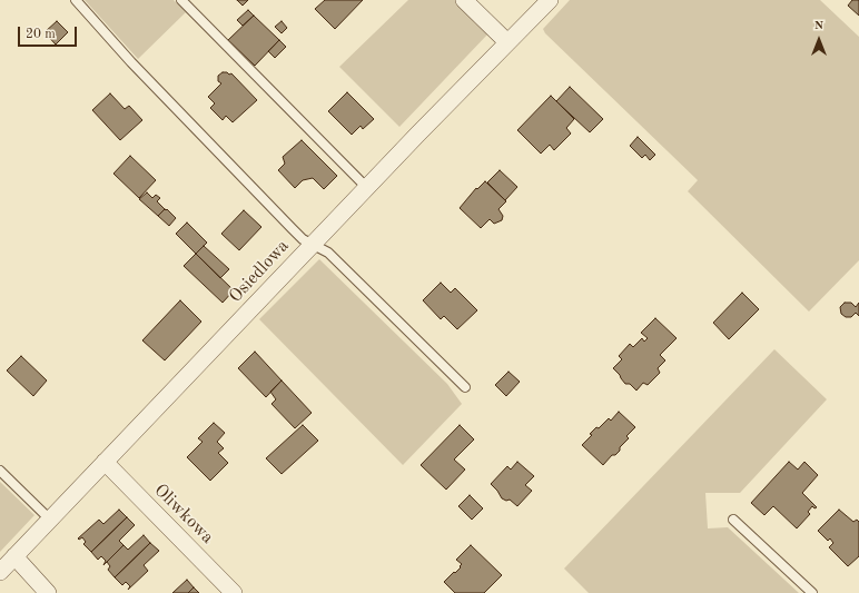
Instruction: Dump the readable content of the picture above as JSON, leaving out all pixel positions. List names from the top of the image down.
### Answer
{
  "streets": {
    "street": ["Osiedlowa", "Oliwkowa"]
  },
  "crossings": [
    ["Osiedlowa", "Oliwkowa"]
  ],
  "scale_bar": "20 m",
  "north": "top"
}
